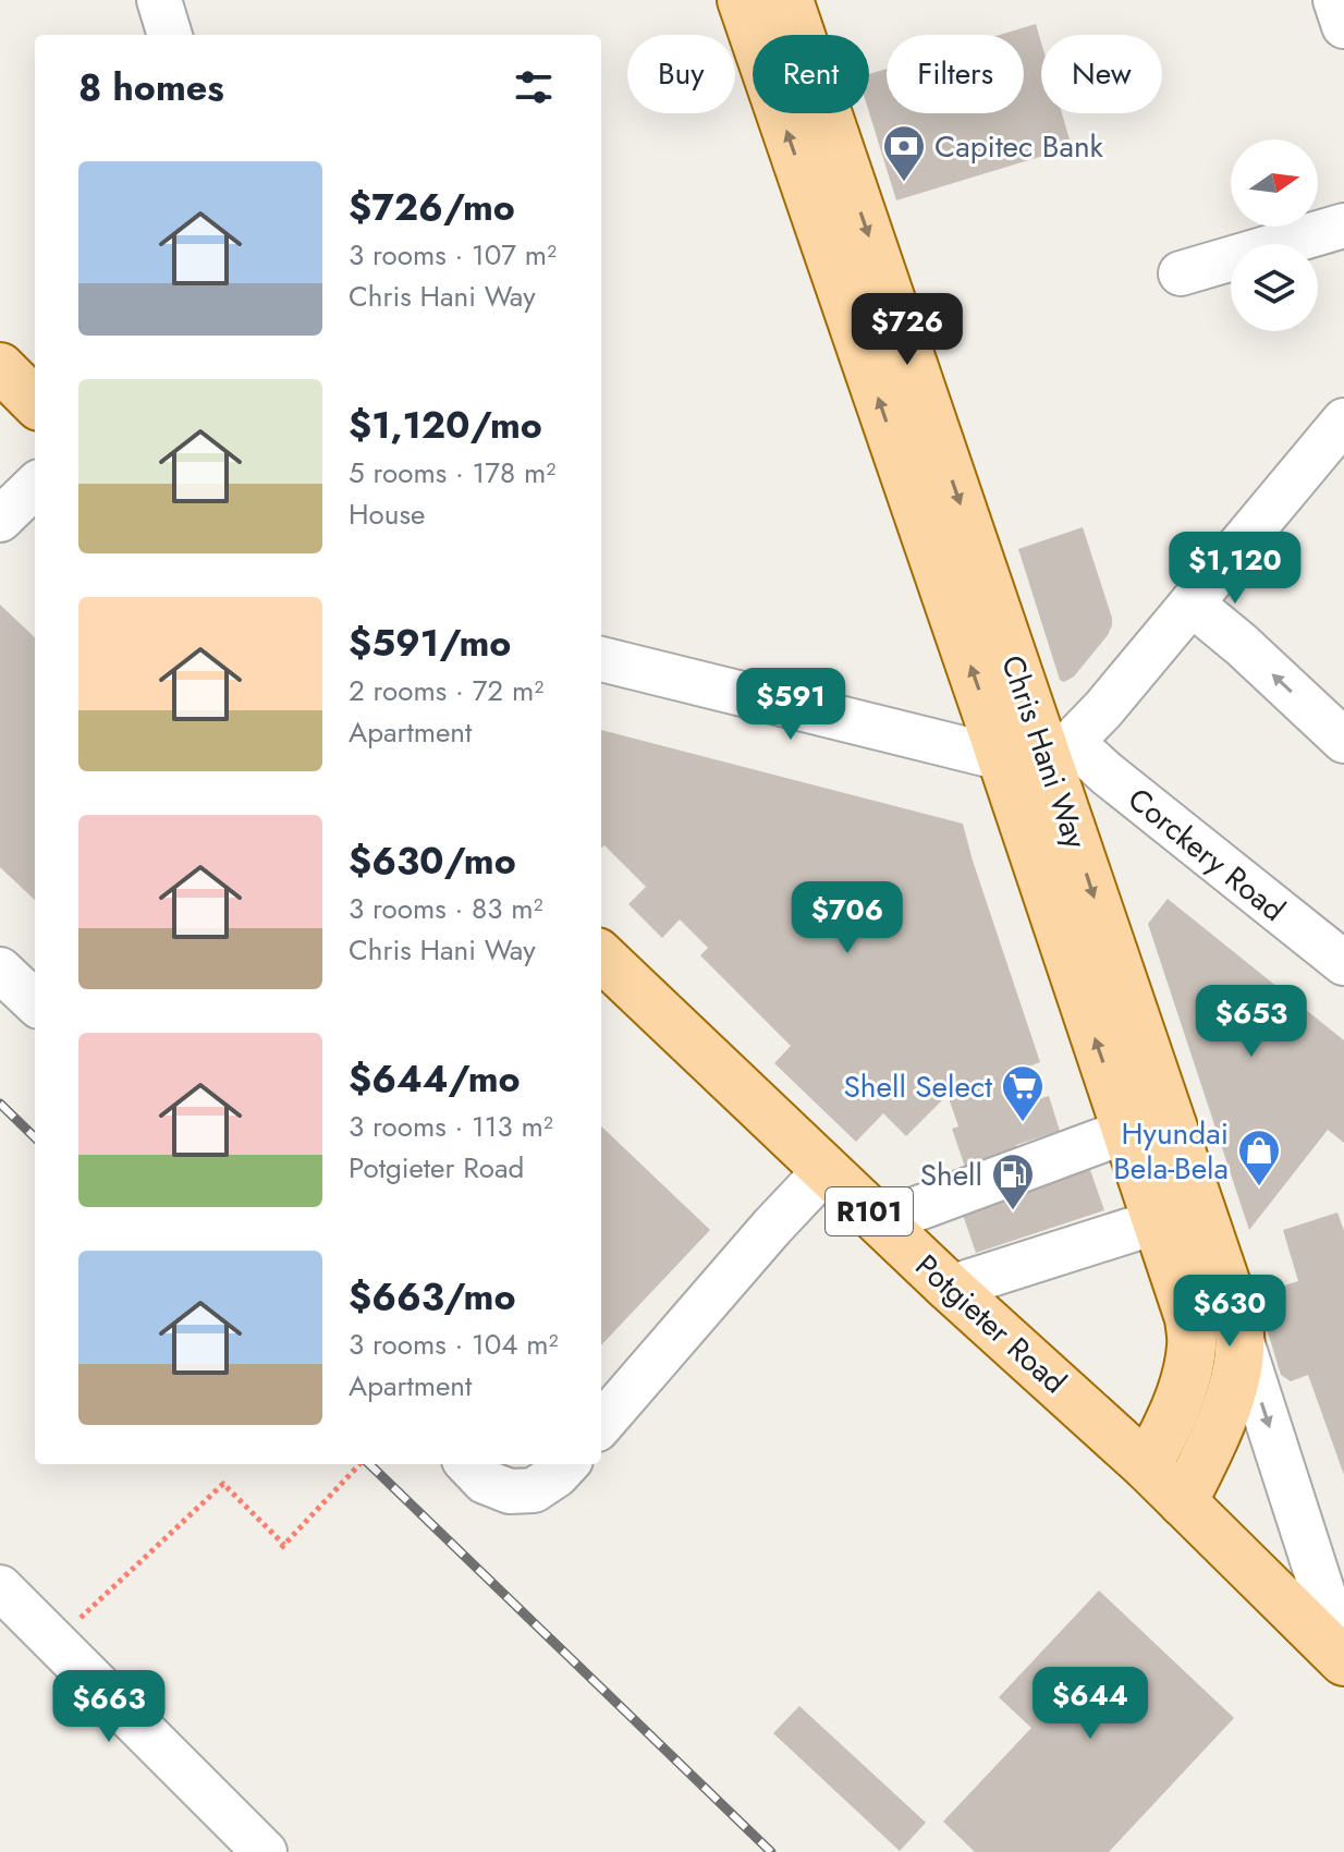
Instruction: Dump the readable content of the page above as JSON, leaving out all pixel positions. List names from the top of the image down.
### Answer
{
  "streets": {
    "main road": ["Chris Hani Way", "R101", "Potgieter Road"],
    "street": ["Corckery Road"]
  },
  "crossings": [
    ["Chris Hani Way", "Corckery Road"],
    ["Chris Hani Way", "Potgieter Road"]
  ],
  "places": {
    "bank": ["Capitec Bank"],
    "supermarket": ["Shell Select"],
    "shop": ["Hyundai Bela-Bela"],
    "fuel station": ["Shell"]
  },
  "north": "right",
  "page": {
    "chip": [
      "Buy",
      "Rent",
      "Filters",
      "New"
    ],
    "heading": "8 homes",
    "list": [
      {
        "name": "$726/mo",
        "note": "3 rooms · 107 m² · Chris Hani Way"
      },
      {
        "name": "$1,120/mo",
        "note": "5 rooms · 178 m² · House"
      },
      {
        "name": "$591/mo",
        "note": "2 rooms · 72 m² · Apartment"
      },
      {
        "name": "$630/mo",
        "note": "3 rooms · 83 m² · Chris Hani Way"
      },
      {
        "name": "$644/mo",
        "note": "3 rooms · 113 m² · Potgieter Road"
      },
      {
        "name": "$663/mo",
        "note": "3 rooms · 104 m² · Apartment"
      }
    ],
    "price": [
      "$726",
      "$1,120",
      "$591",
      "$706",
      "$653",
      "$630",
      "$644",
      "$663"
    ]
  }
}
